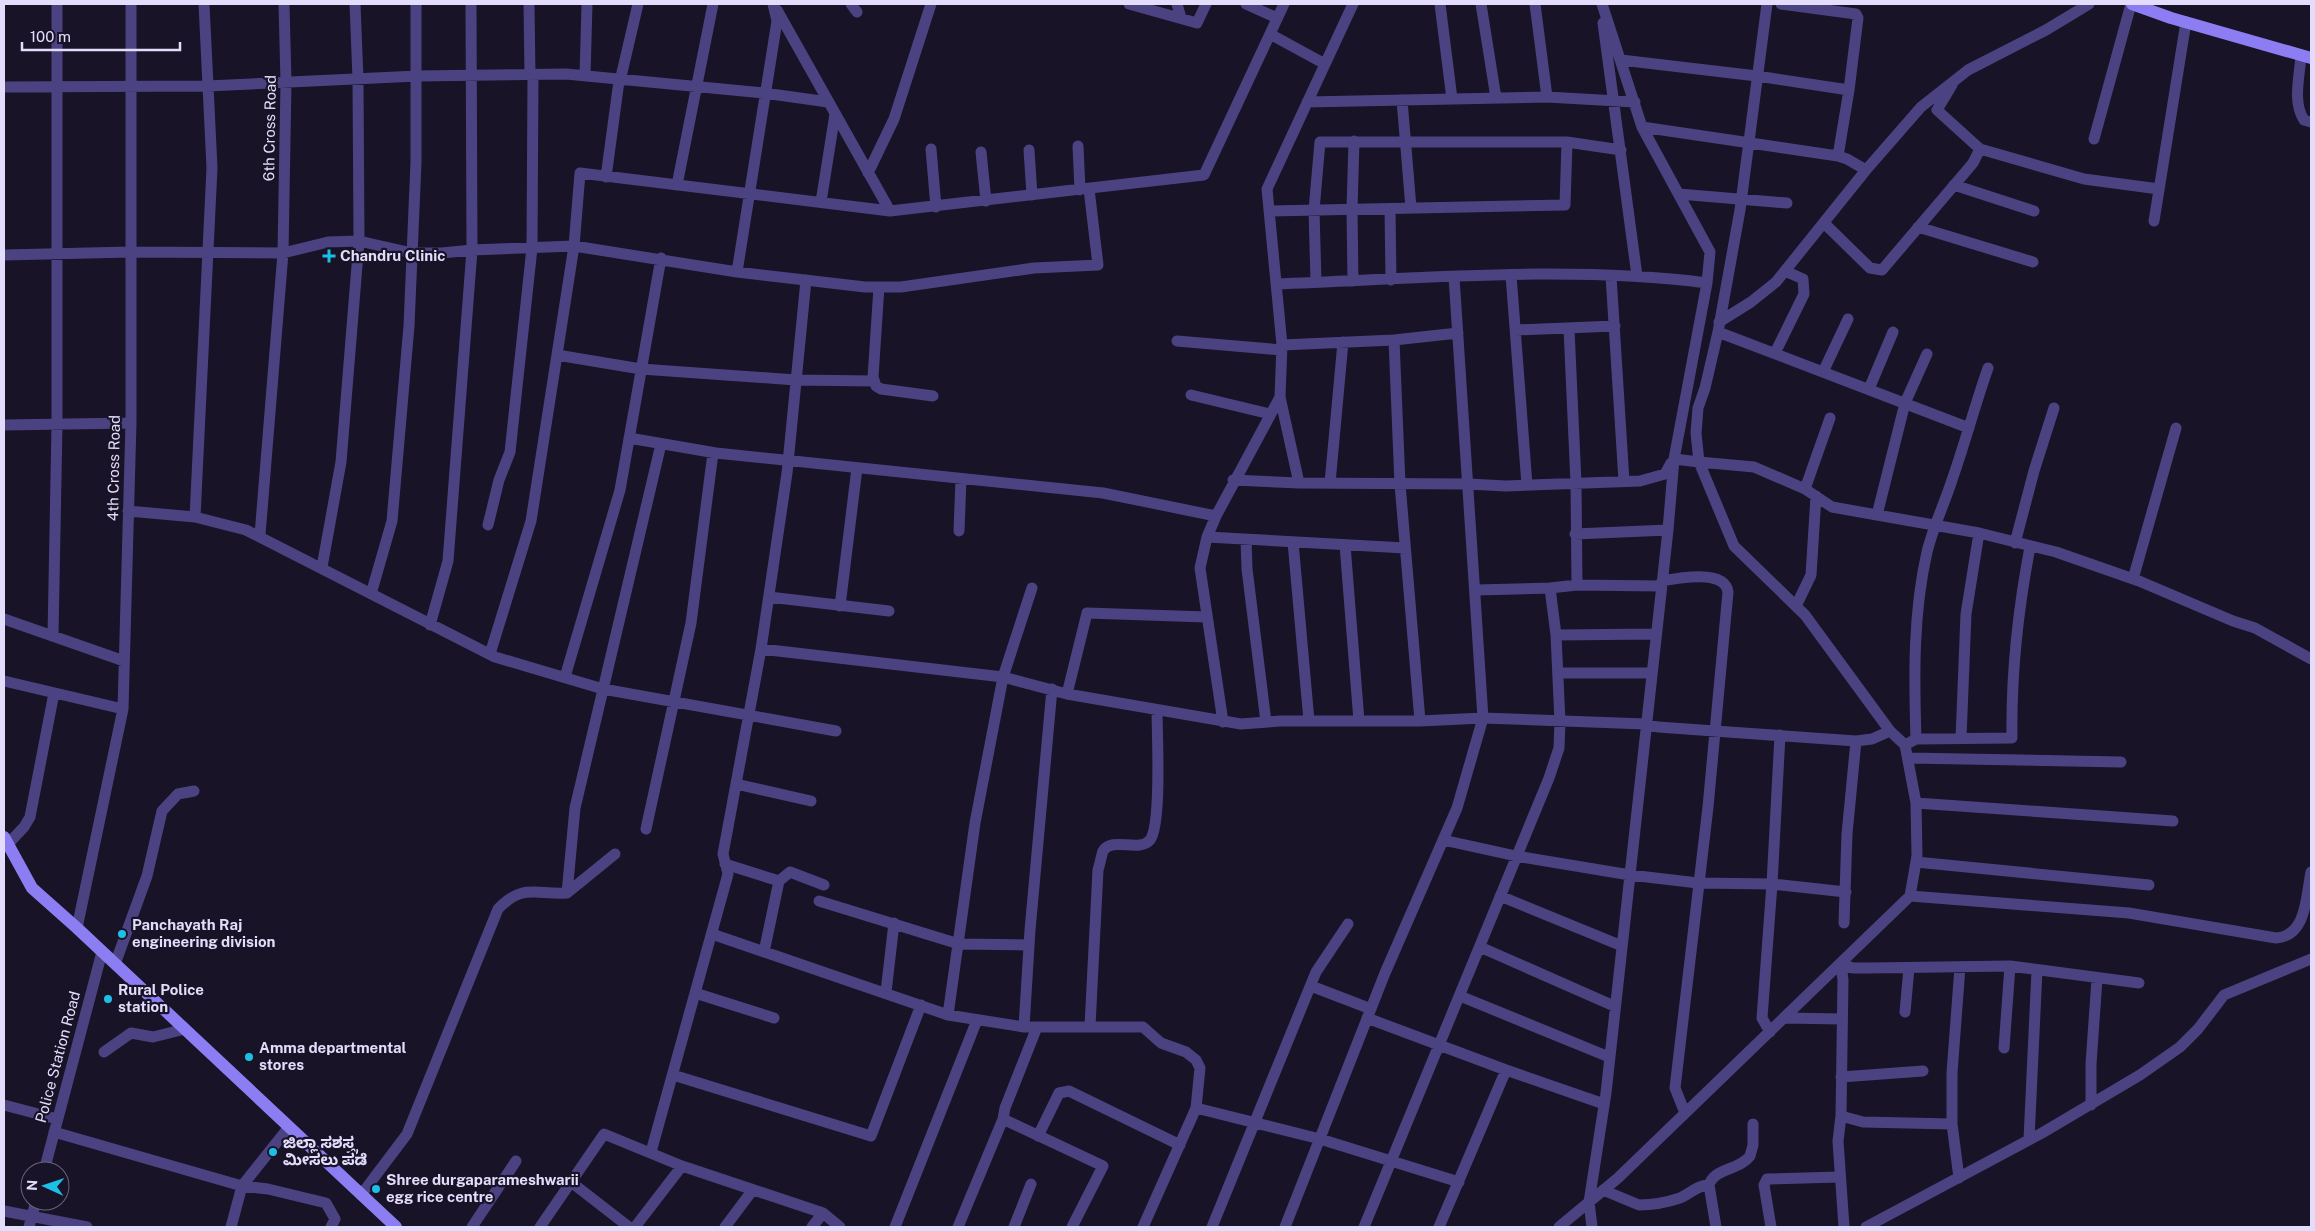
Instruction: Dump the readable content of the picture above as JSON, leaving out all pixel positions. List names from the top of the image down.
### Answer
{
  "streets": {
    "street": ["6th Cross Road", "4th Cross Road", "Police Station Road"]
  },
  "places": {
    "health": ["Chandru Clinic"],
    "other": [
      "Panchayath Raj engineering division",
      "Rural Police station",
      "Amma departmental stores",
      "ಜಿಲ್ಲಾ ಸಶಸ್ತ್ರ ಮೀಸಲು ಪಡೆ",
      "Shree durgaparameshwarii egg rice centre"
    ]
  },
  "scale_bar": "100 m",
  "north": "left"
}
